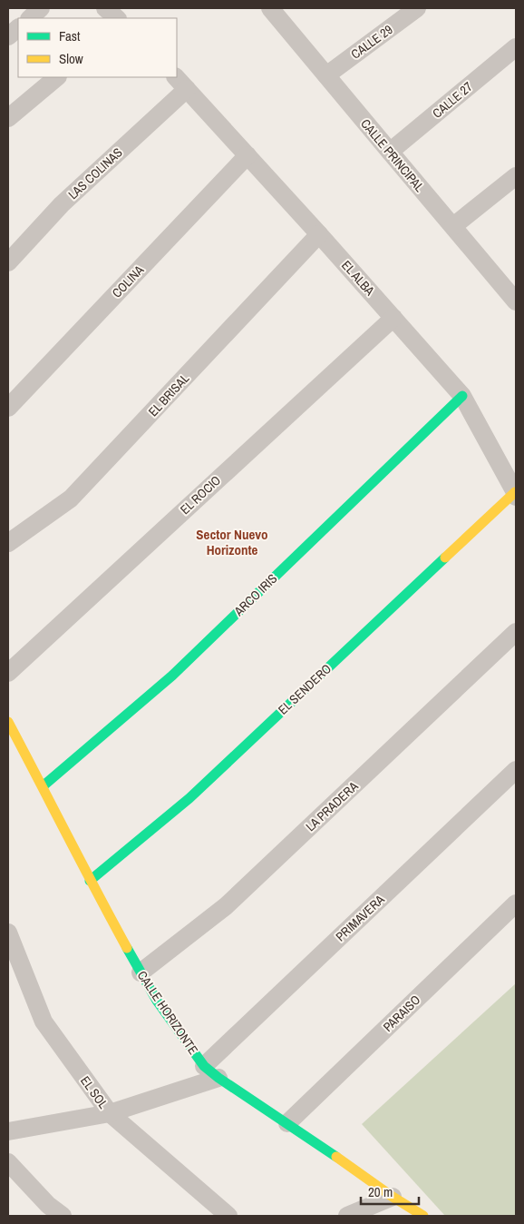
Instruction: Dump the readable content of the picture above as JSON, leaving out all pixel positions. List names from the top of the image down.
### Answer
{
  "streets": {
    "street": [
      "CALLE 29",
      "CALLE 27",
      "CALLE PRINCIPAL",
      "LAS COLINAS",
      "EL ALBA",
      "COLINA",
      "EL BRISAL",
      "EL ROCIO",
      "ARCO IRIS",
      "EL SENDERO",
      "LA PRADERA",
      "PRIMAVERA",
      "CALLE HORIZONTE",
      "PARAISO",
      "EL SOL"
    ]
  },
  "crossings": [
    ["CALLE 29", "CALLE PRINCIPAL"],
    ["CALLE 27", "CALLE PRINCIPAL"],
    ["LAS COLINAS", "EL ALBA"],
    ["EL ALBA", "COLINA"],
    ["EL ALBA", "EL BRISAL"],
    ["EL ALBA", "EL ROCIO"],
    ["EL ALBA", "ARCO IRIS"],
    ["EL ALBA", "EL SENDERO"],
    ["ARCO IRIS", "CALLE HORIZONTE"],
    ["EL SENDERO", "CALLE HORIZONTE"],
    ["LA PRADERA", "CALLE HORIZONTE"],
    ["PRIMAVERA", "CALLE HORIZONTE"],
    ["CALLE HORIZONTE", "PARAISO"]
  ],
  "districts": ["Sector Nuevo Horizonte"],
  "legend": ["Fast", "Slow"],
  "scale_bar": "20 m"
}
